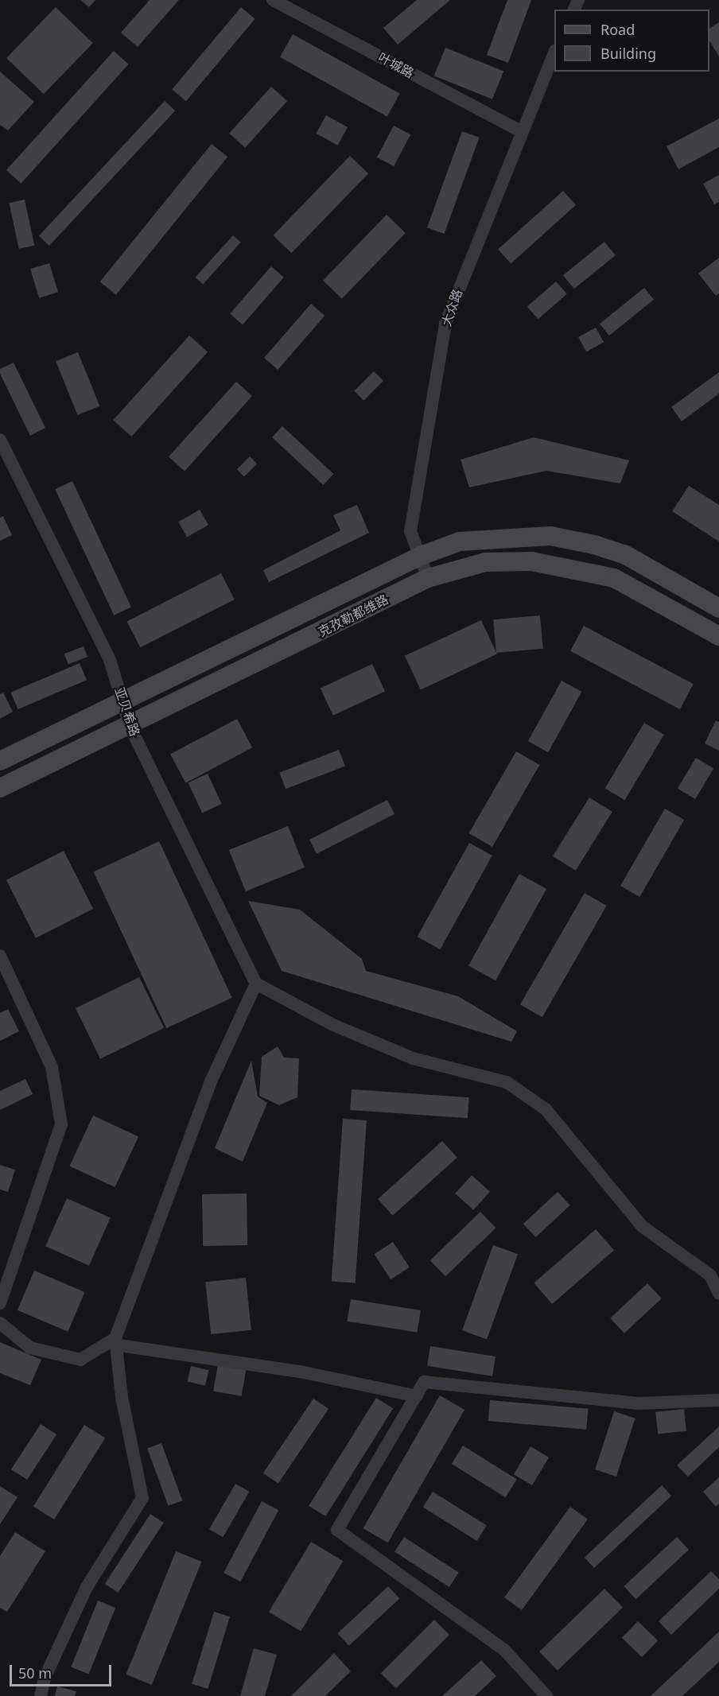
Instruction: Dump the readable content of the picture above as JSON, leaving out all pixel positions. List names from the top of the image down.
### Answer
{
  "streets": {
    "main road": ["克孜勒都维路"],
    "street": ["叶城路", "大众路", "亚贝希路"]
  },
  "crossings": [
    ["叶城路", "大众路"],
    ["大众路", "克孜勒都维路"],
    ["克孜勒都维路", "亚贝希路"]
  ],
  "legend": ["Road", "Building"],
  "scale_bar": "50 m"
}
